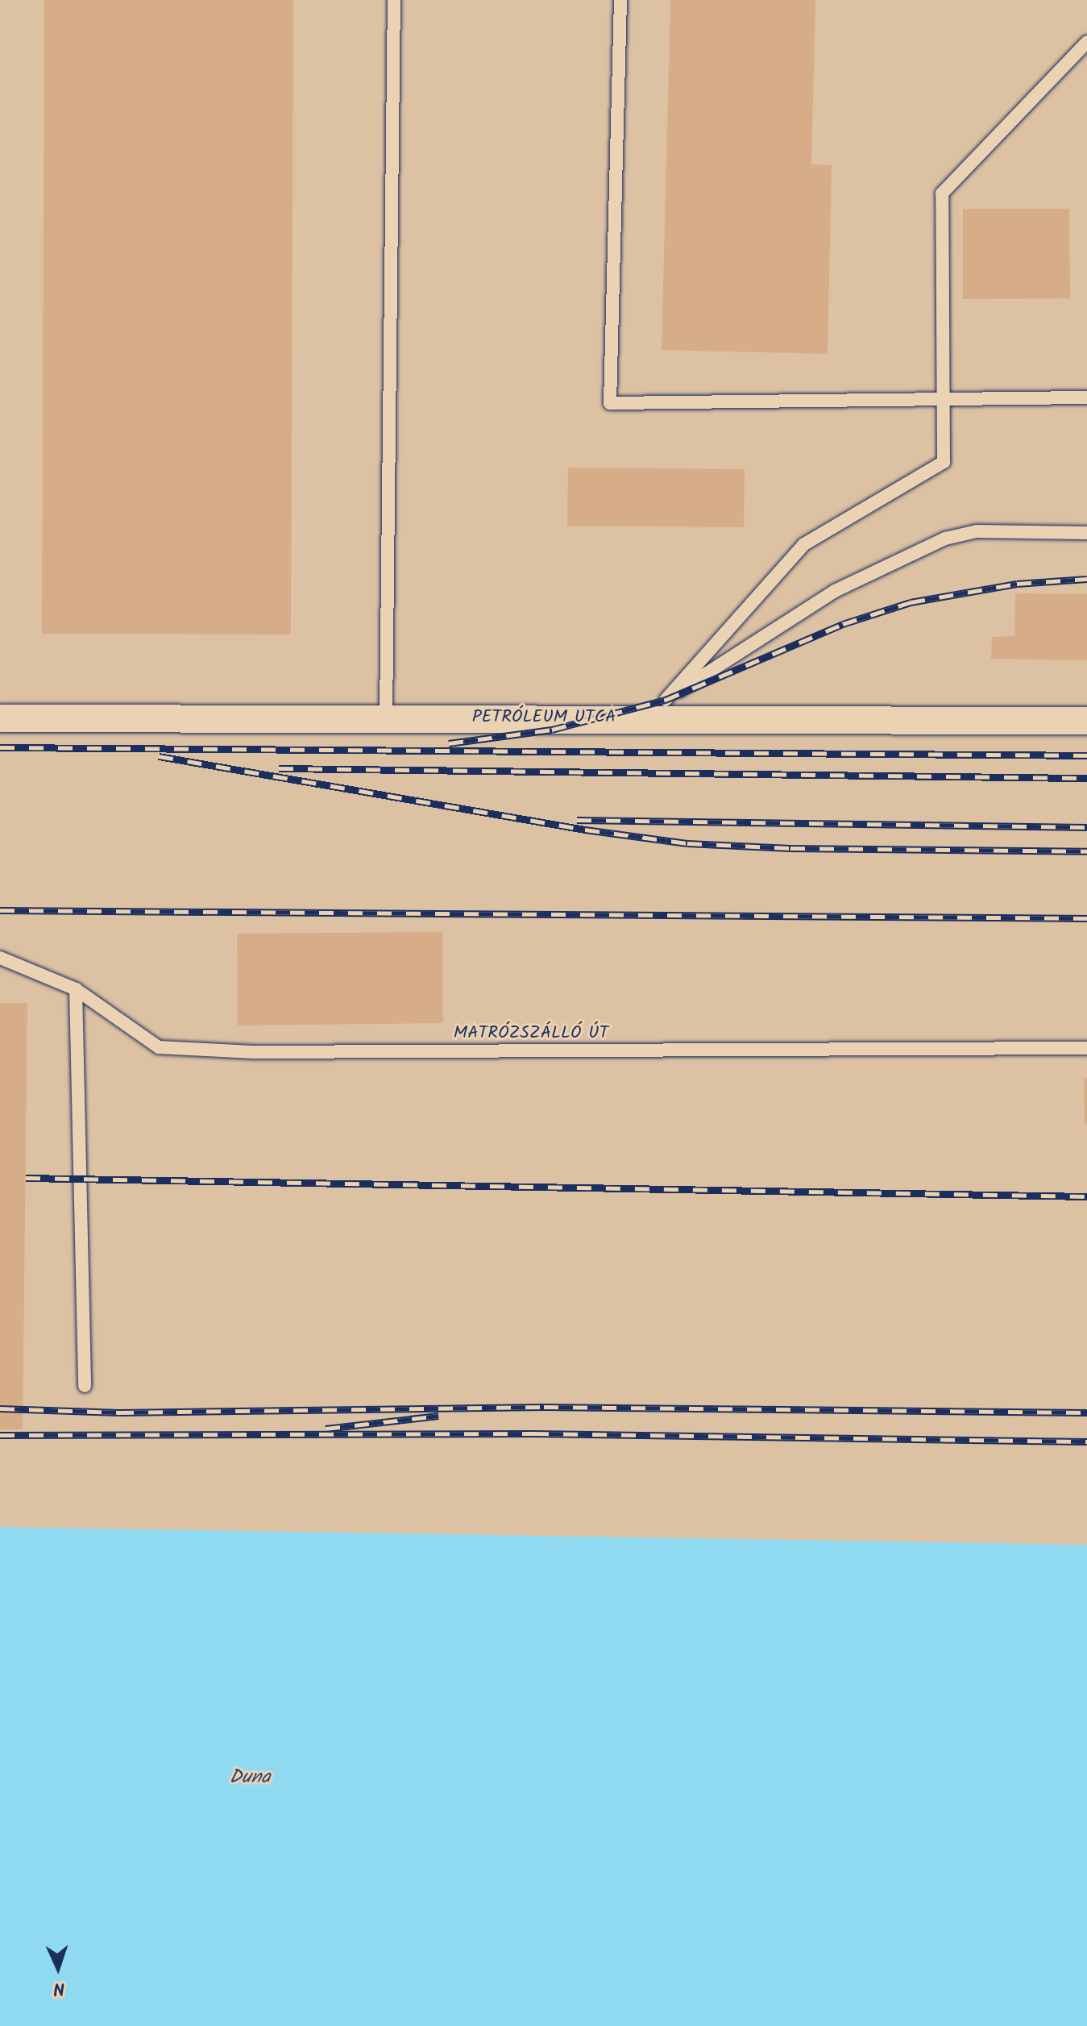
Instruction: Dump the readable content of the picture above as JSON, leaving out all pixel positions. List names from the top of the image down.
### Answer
{
  "streets": {
    "street": ["PETRÓLEUM UTCA"],
    "lane": ["MATRÓZSZÁLLÓ ÚT"]
  },
  "water": ["Duna"],
  "north": "bottom"
}
